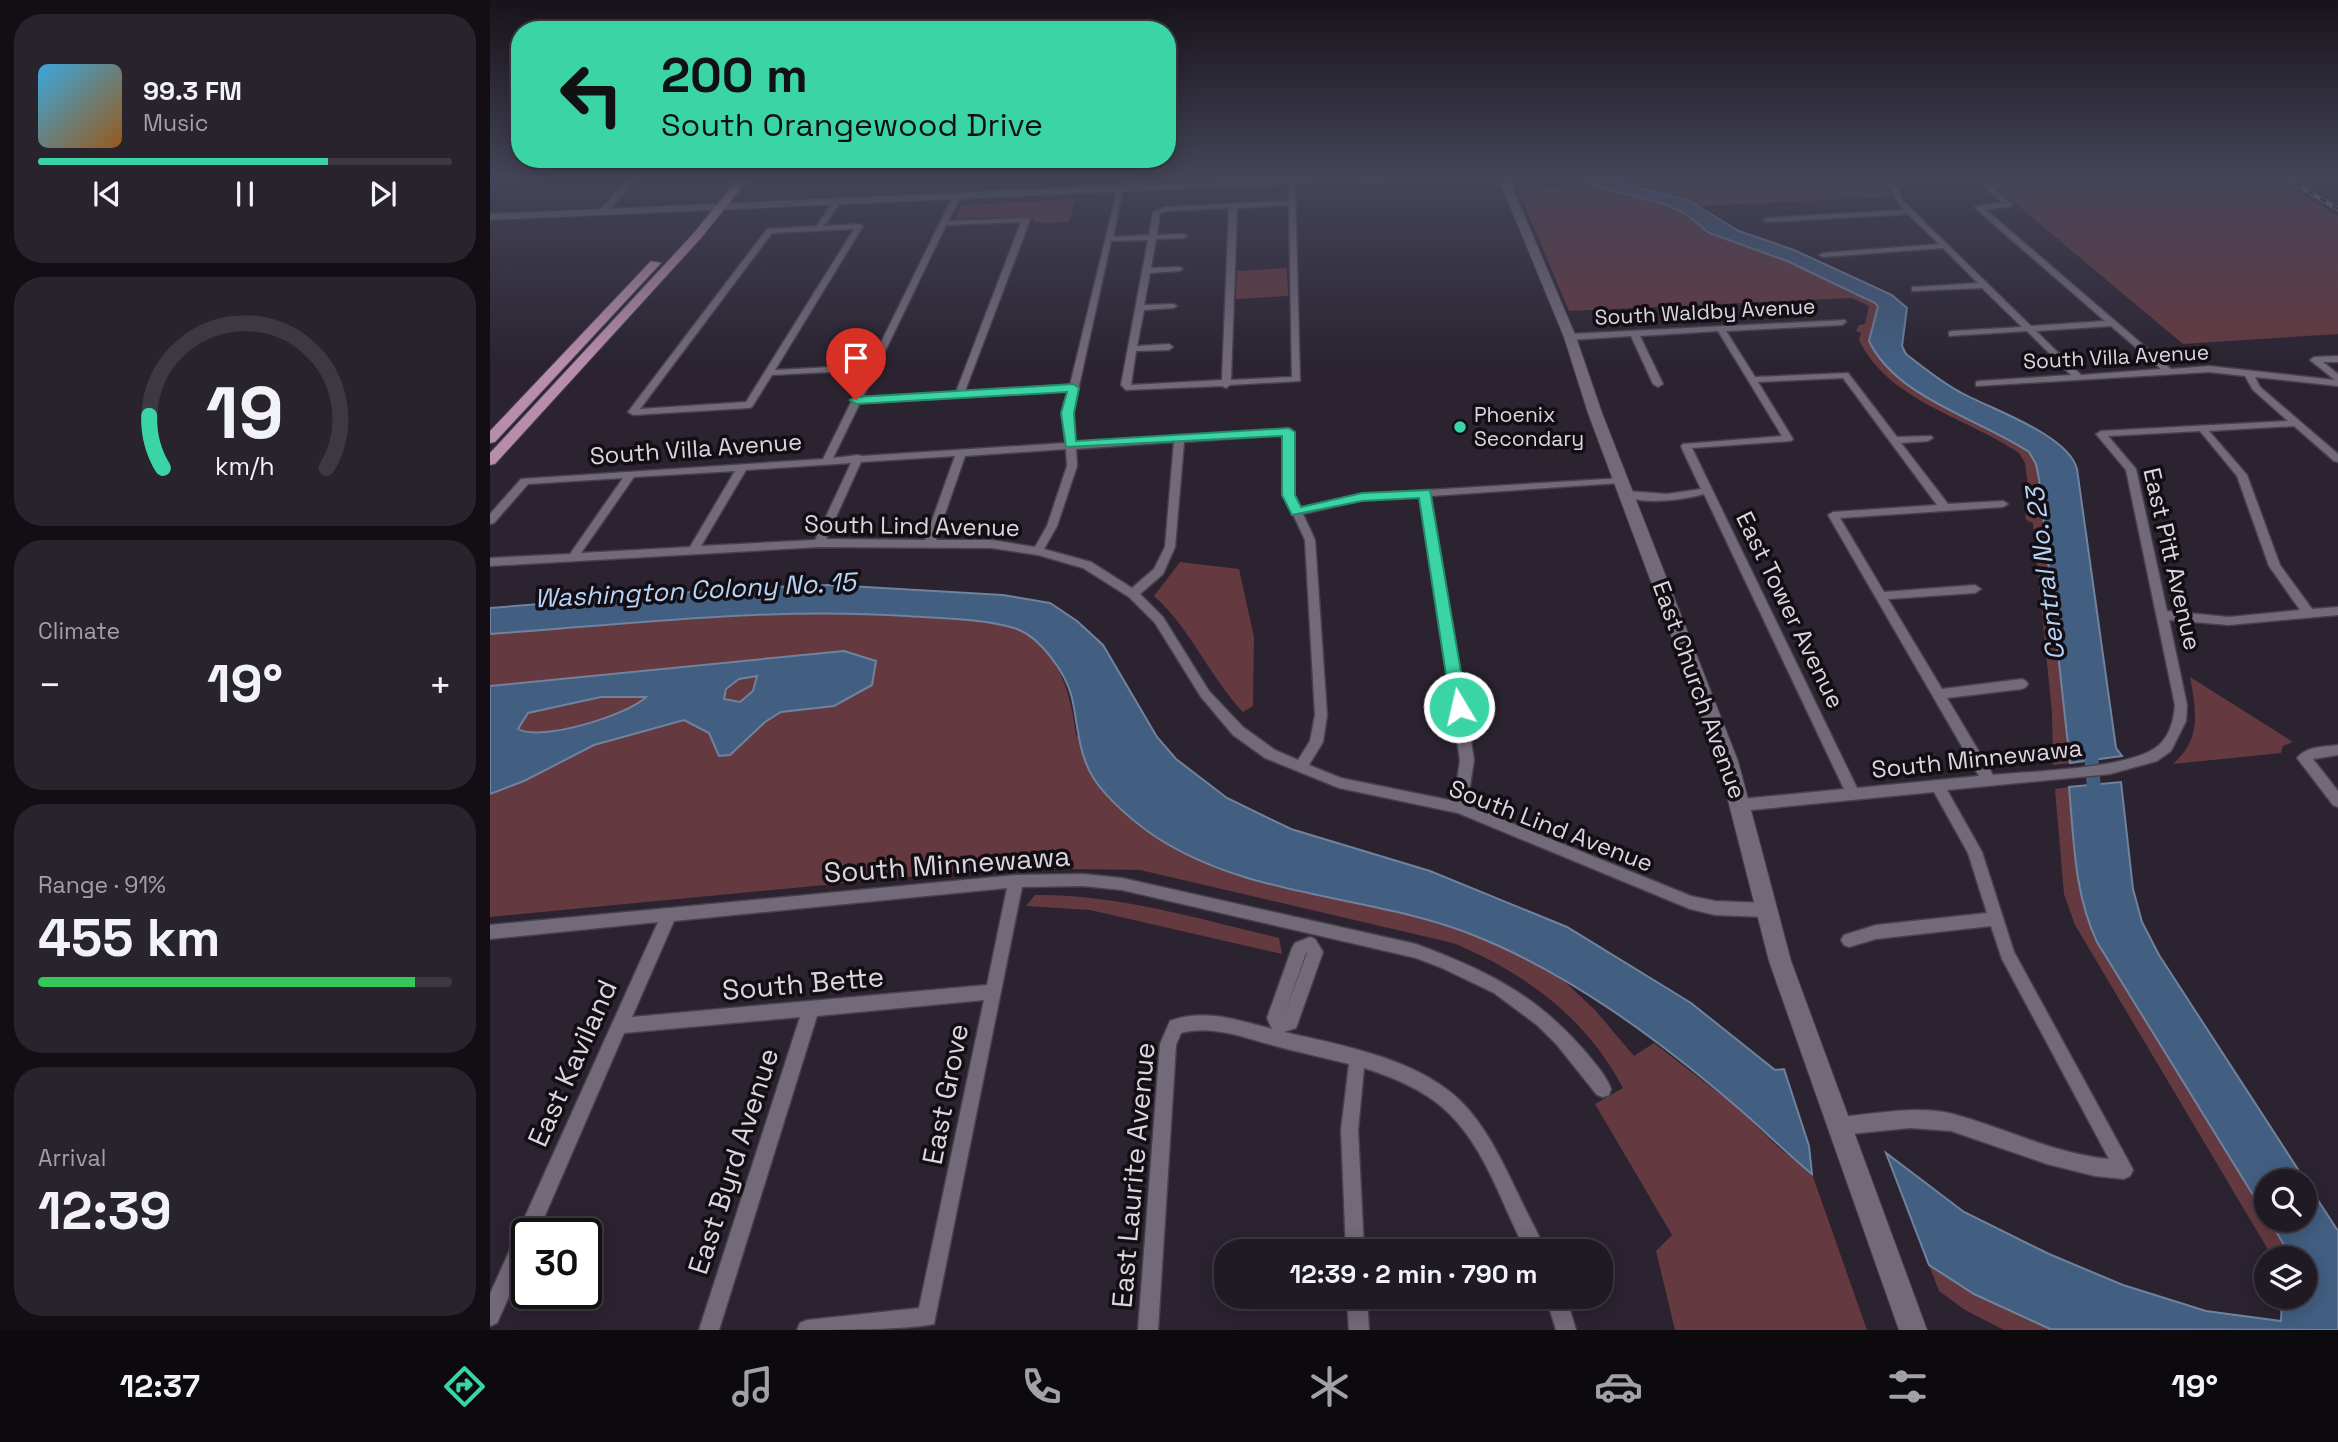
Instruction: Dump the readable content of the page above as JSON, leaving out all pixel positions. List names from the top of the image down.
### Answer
{
  "streets": {
    "street": [
      "South Waldby Avenue",
      "South Villa Avenue",
      "South Lind Avenue",
      "East Pitt Avenue",
      "East Tower Avenue",
      "East Church Avenue",
      "South Minnewawa",
      "South Bette",
      "East Kaviland",
      "East Grove",
      "East Byrd Avenue",
      "East Laurite Avenue"
    ]
  },
  "crossings": [
    ["South Waldby Avenue", "East Church Avenue"],
    ["South Lind Avenue", "East Church Avenue"],
    ["East Pitt Avenue", "South Minnewawa"],
    ["East Tower Avenue", "South Minnewawa"],
    ["East Church Avenue", "South Minnewawa"],
    ["South Minnewawa", "East Kaviland"],
    ["South Minnewawa", "East Grove"],
    ["South Bette", "East Kaviland"],
    ["South Bette", "East Grove"],
    ["South Bette", "East Byrd Avenue"]
  ],
  "water": ["Central No. 23", "Washington Colony No. 15"],
  "places": ["Phoenix Secondary"],
  "page": {
    "turn": ["200 m", "South Orangewood Drive"],
    "song": ["99.3 FM", "Music"],
    "tile": [
      "Climate",
      ["Range · 91%", "455 km"],
      ["Arrival", "12:39"]
    ],
    "heat": ["−", "19°", "+"],
    "limit": "30",
    "trip": "12:39 · 2 min · 790 m",
    "tabs": ["12:37", "19°"],
    "gauge": ["19", "km/h"]
  }
}
